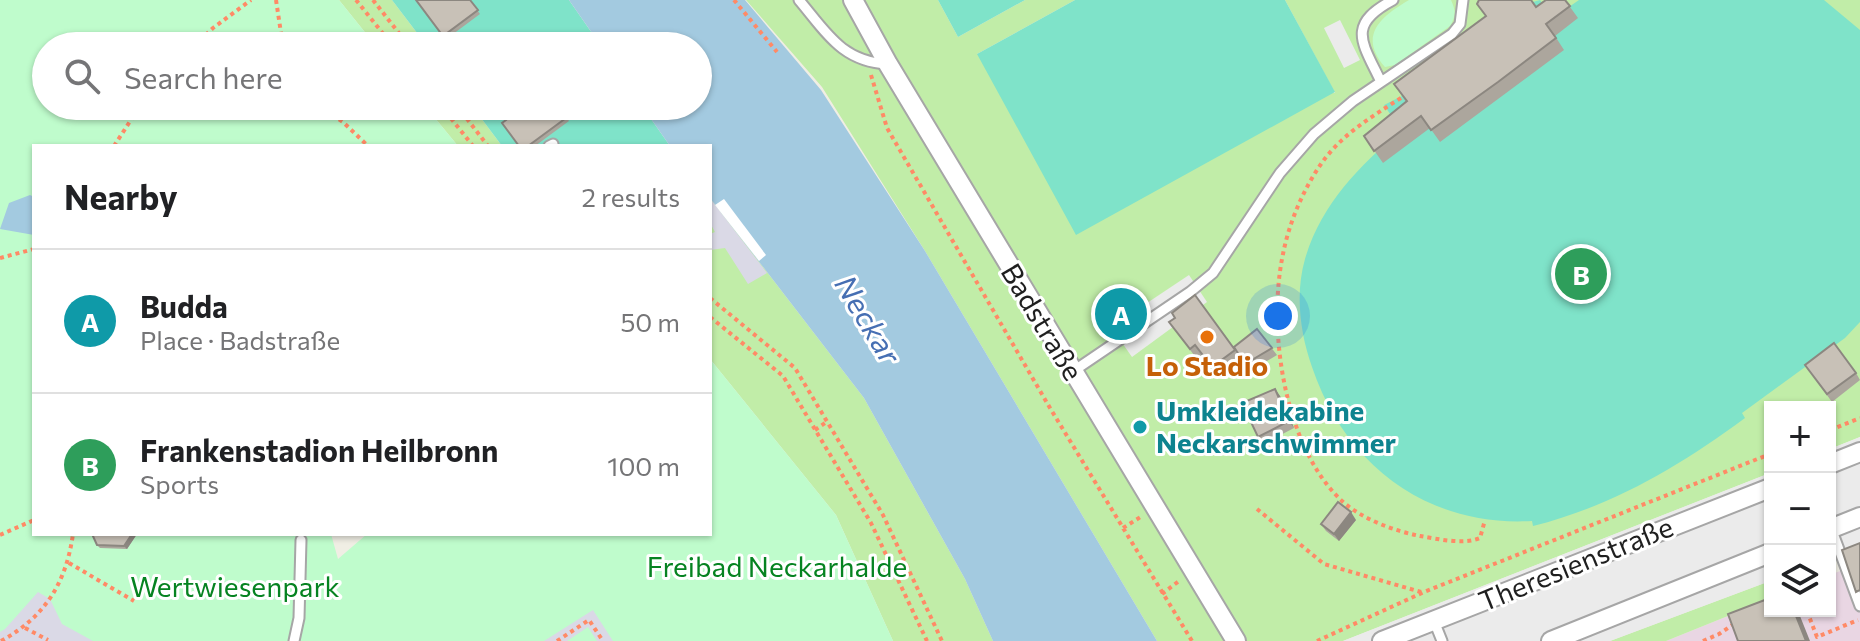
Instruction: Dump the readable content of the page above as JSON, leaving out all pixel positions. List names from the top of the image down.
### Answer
{
  "streets": {
    "street": ["Badstraße", "Theresienstraße"]
  },
  "water": ["Neckar"],
  "parks": ["Freibad Neckarhalde", "Wertwiesenpark"],
  "places": ["Lo Stadio", "Umkleidekabine Neckarschwimmer"],
  "page": {
    "search": "Search here",
    "heading": ["Nearby", "2 results"],
    "pins": ["B", "A"],
    "list": [
      {
        "mark": "A",
        "name": "Budda",
        "note": "Place · Badstraße",
        "value": "50 m"
      },
      {
        "mark": "B",
        "name": "Frankenstadion Heilbronn",
        "note": "Sports",
        "value": "100 m"
      }
    ],
    "map_buttons": ["+", "−"]
  }
}
